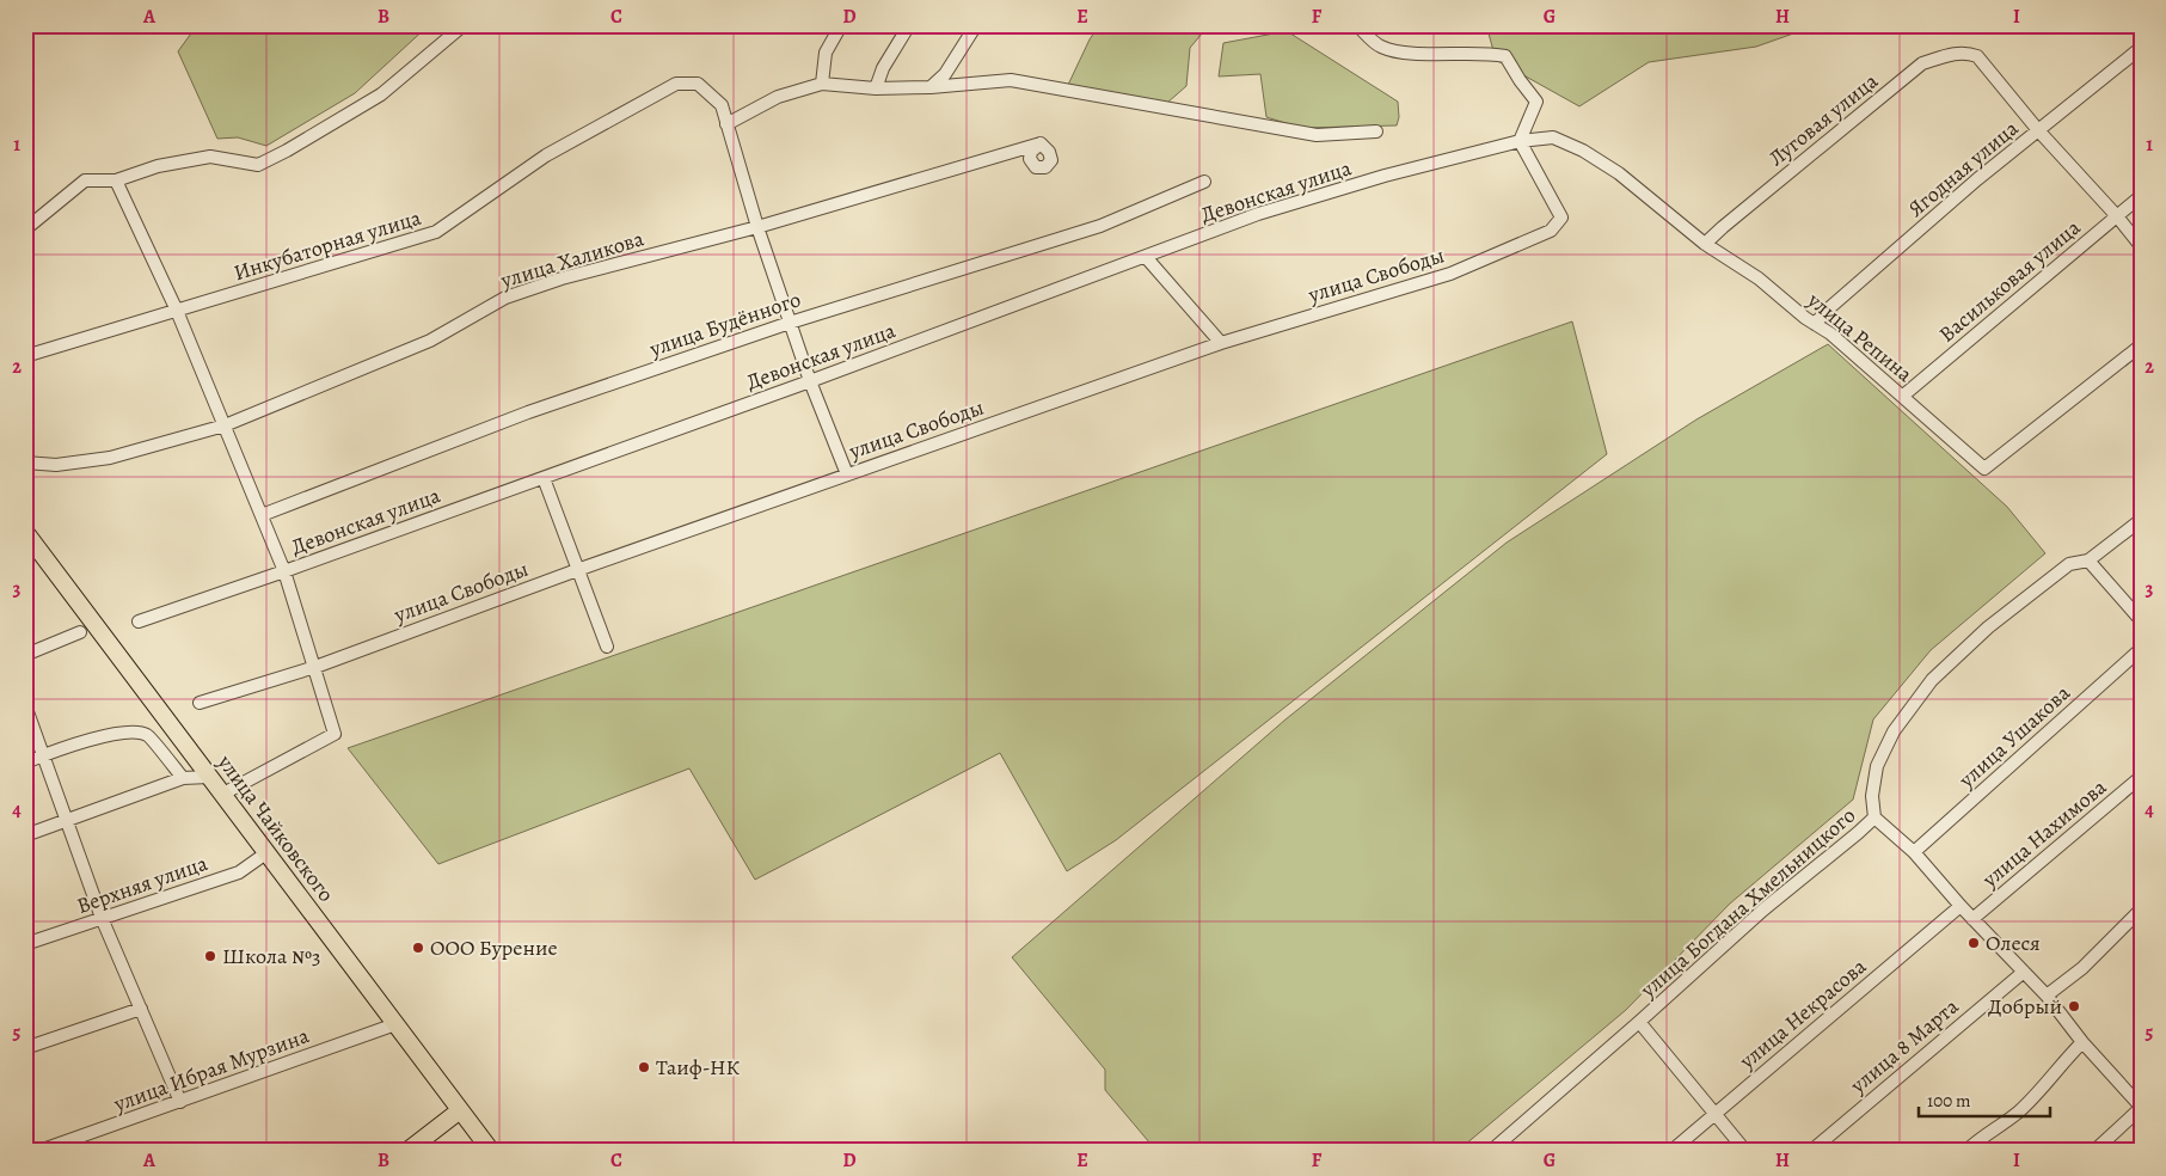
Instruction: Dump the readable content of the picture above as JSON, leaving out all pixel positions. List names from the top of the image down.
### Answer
{
  "streets": {
    "main road": ["улица Чайковского"],
    "street": [
      "Луговая улица",
      "Ягодная улица",
      "Девонская улица",
      "Инкубаторная улица",
      "улица Халикова",
      "улица Свободы",
      "Васильковая улица",
      "улица Будённого",
      "улица Репина",
      "улица Ушакова",
      "улица Нахимова",
      "Верхняя улица",
      "улица Богдана Хмельницкого",
      "улица Некрасова",
      "улица 8 Марта",
      "улица Ибрая Мурзина"
    ]
  },
  "crossings": [
    ["Луговая улица", "Ягодная улица"],
    ["Луговая улица", "Девонская улица"],
    ["Луговая улица", "улица Репина"],
    ["Ягодная улица", "улица Репина"],
    ["Девонская улица", "Инкубаторная улица"],
    ["Девонская улица", "улица Свободы"],
    ["Девонская улица", "улица Репина"],
    ["Инкубаторная улица", "улица Халикова"],
    ["Инкубаторная улица", "улица Свободы"],
    ["Инкубаторная улица", "улица Будённого"],
    ["Васильковая улица", "улица Репина"],
    ["улица Чайковского", "Верхняя улица"],
    ["улица Чайковского", "улица Ибрая Мурзина"]
  ],
  "places": [
    "Олеся",
    "ООО Бурение",
    "Школа №3",
    "Добрый",
    "Таиф-НК"
  ],
  "scale_bar": "100 m",
  "grid": {
    "columns": [
      "A",
      "B",
      "C",
      "D",
      "E",
      "F",
      "G",
      "H",
      "I"
    ],
    "rows": [
      "1",
      "2",
      "3",
      "4",
      "5"
    ]
  }
}
